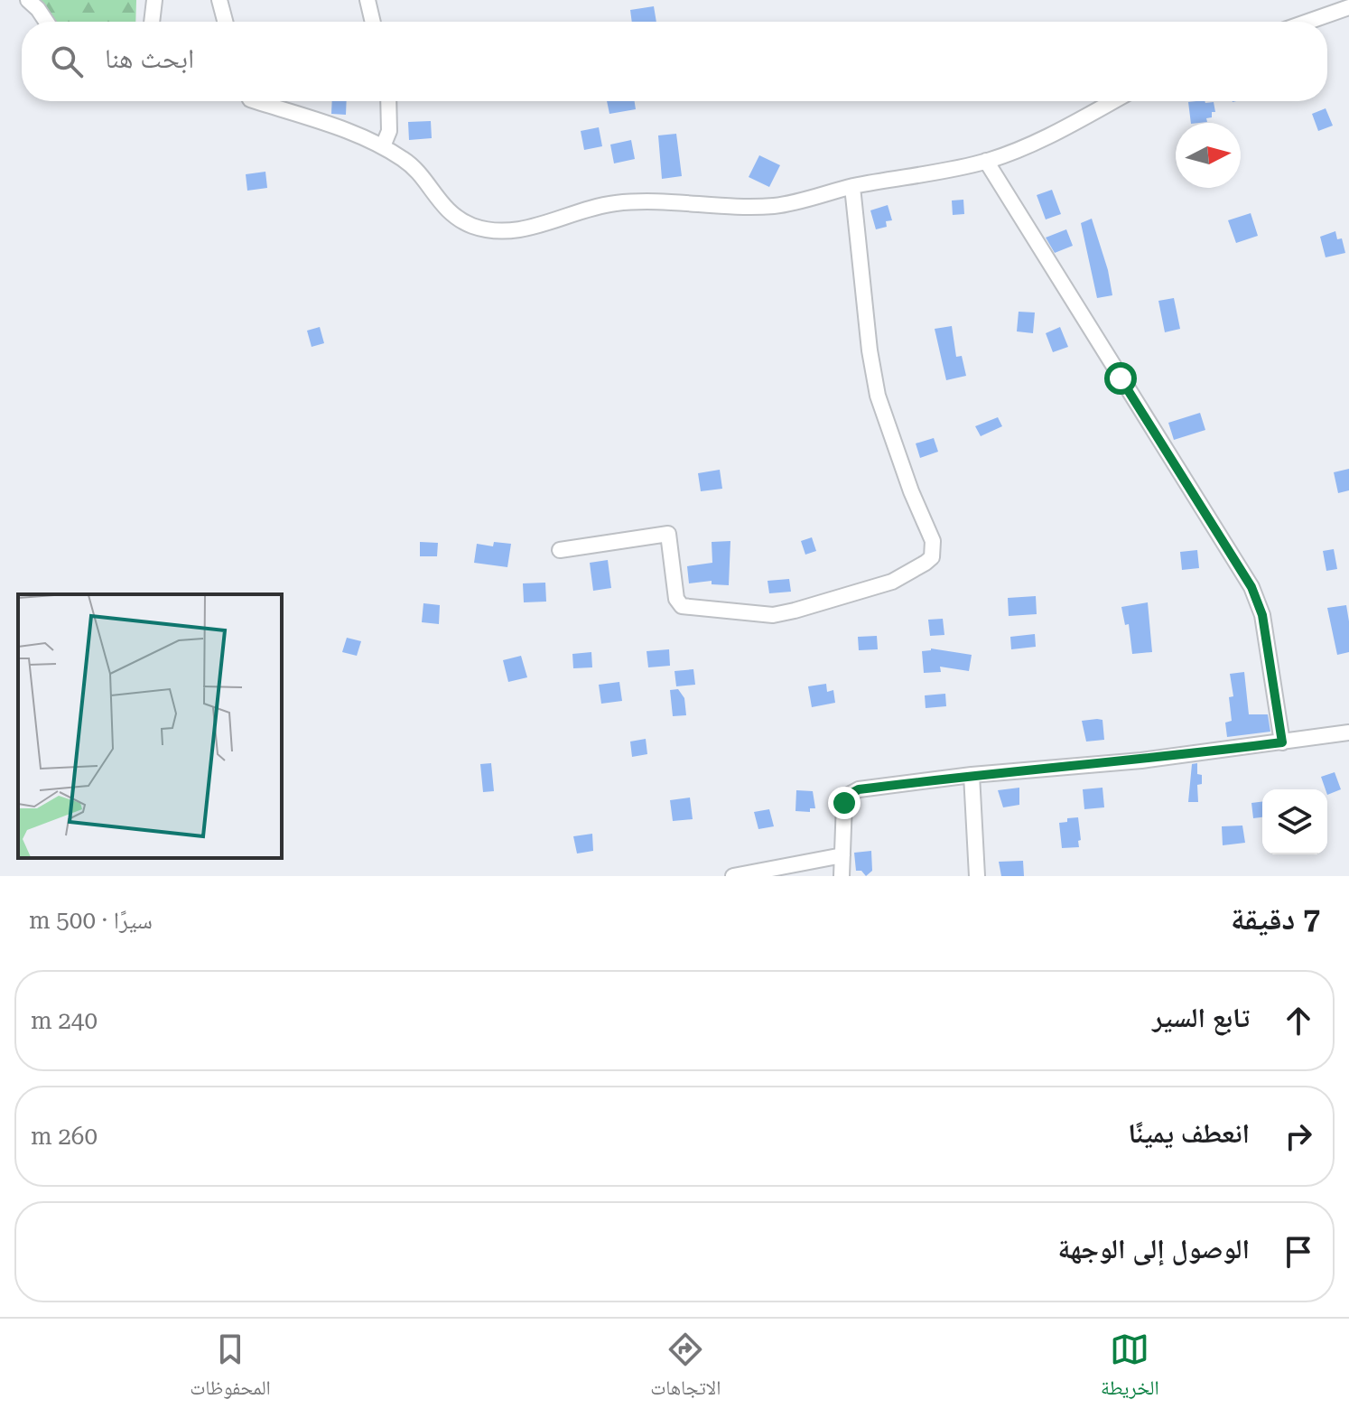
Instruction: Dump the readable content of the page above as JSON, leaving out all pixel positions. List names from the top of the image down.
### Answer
{
  "north": "right",
  "page": {
    "search": "ابحث هنا",
    "heading": ["7 دقيقة", "سيرًا · 500 m"],
    "list": [
      ["تابع السير", "240 m"],
      ["انعطف يمينًا", "260 m"],
      "الوصول إلى الوجهة"
    ],
    "nav": ["الخريطة", "الاتجاهات", "المحفوظات"]
  }
}
